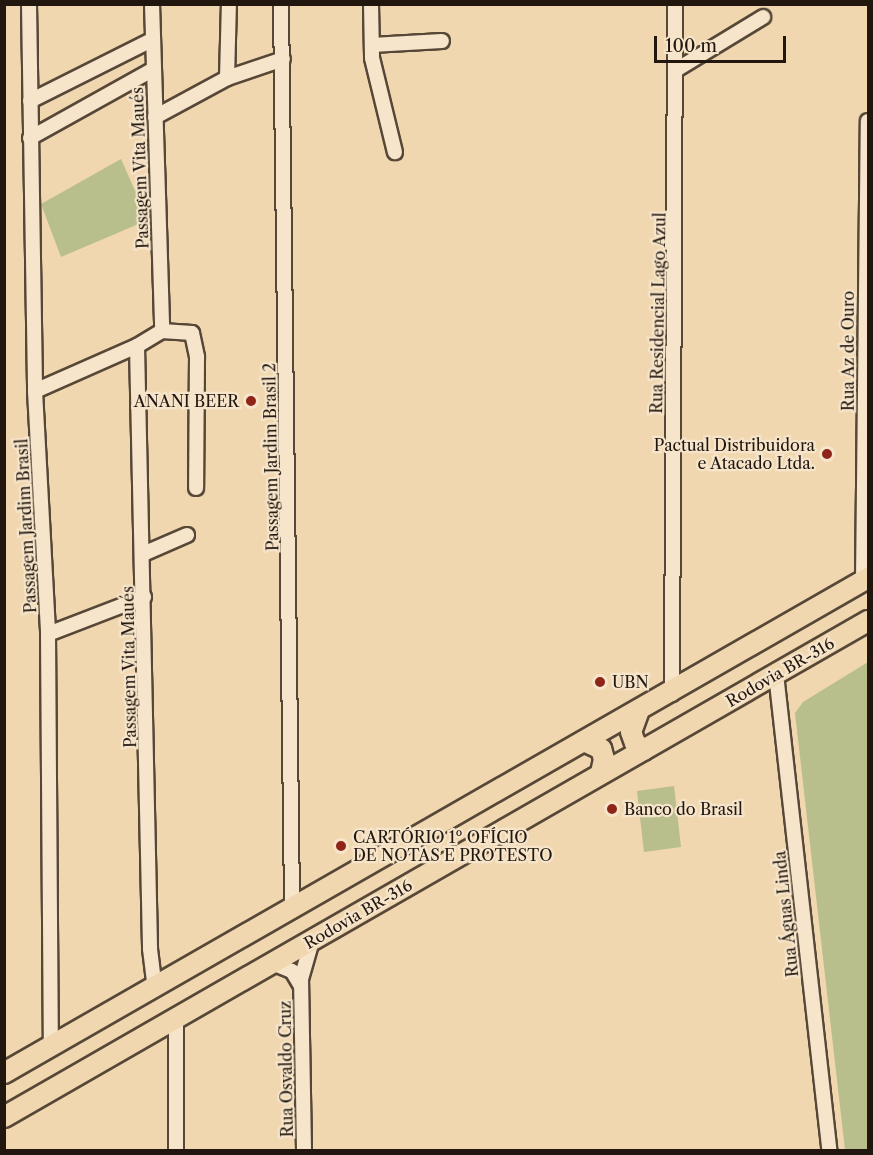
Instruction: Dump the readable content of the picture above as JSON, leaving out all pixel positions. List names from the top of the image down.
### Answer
{
  "streets": {
    "highway": ["Rodovia BR-316"],
    "street": [
      "Passagem Vita Maués",
      "Rua Residencial Lago Azul",
      "Rua Az de Ouro",
      "Passagem Jardim Brasil 2",
      "Passagem Jardim Brasil",
      "Rua Águas Linda",
      "Rua Osvaldo Cruz"
    ]
  },
  "crossings": [
    ["Rodovia BR-316", "Rua Águas Linda"],
    ["Rodovia BR-316", "Rua Osvaldo Cruz"]
  ],
  "places": [
    "ANANI BEER",
    "Pactual Distribuidora e Atacado Ltda.",
    "UBN",
    "Banco do Brasil",
    "CARTÓRIO 1º OFÍCIO DE NOTAS E PROTESTO"
  ],
  "scale_bar": "100 m"
}
